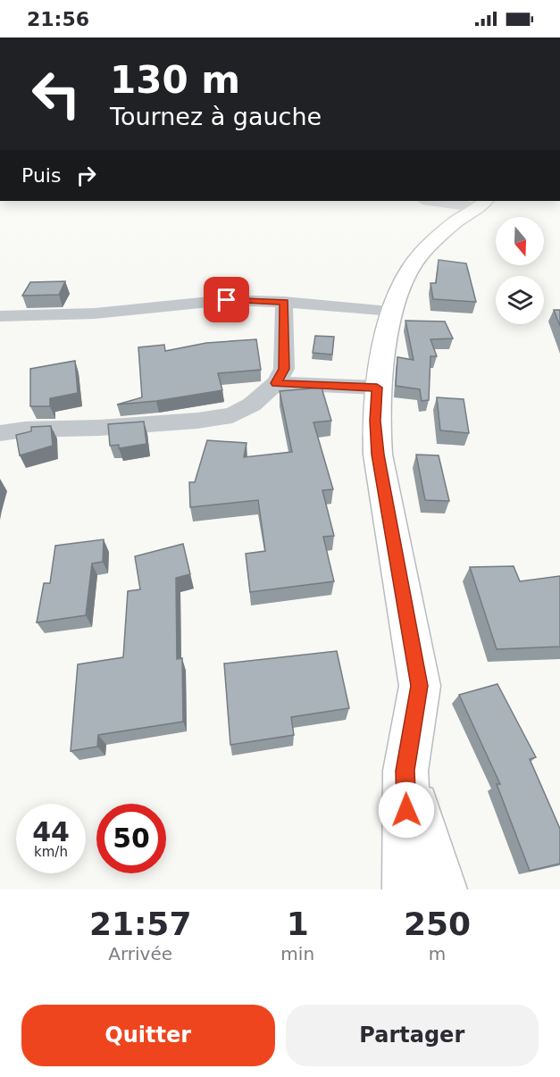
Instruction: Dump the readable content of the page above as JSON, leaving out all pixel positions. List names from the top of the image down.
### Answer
{
  "north": "bottom",
  "page": {
    "status": "21:56",
    "turn": ["130 m", "Tournez à gauche"],
    "then": "Puis",
    "speed": "44 km/h",
    "limit": "50",
    "eta": [
      "21:57",
      "Arrivée",
      "1",
      "min",
      "250",
      "m"
    ],
    "buttons": ["Quitter", "Partager"]
  }
}
